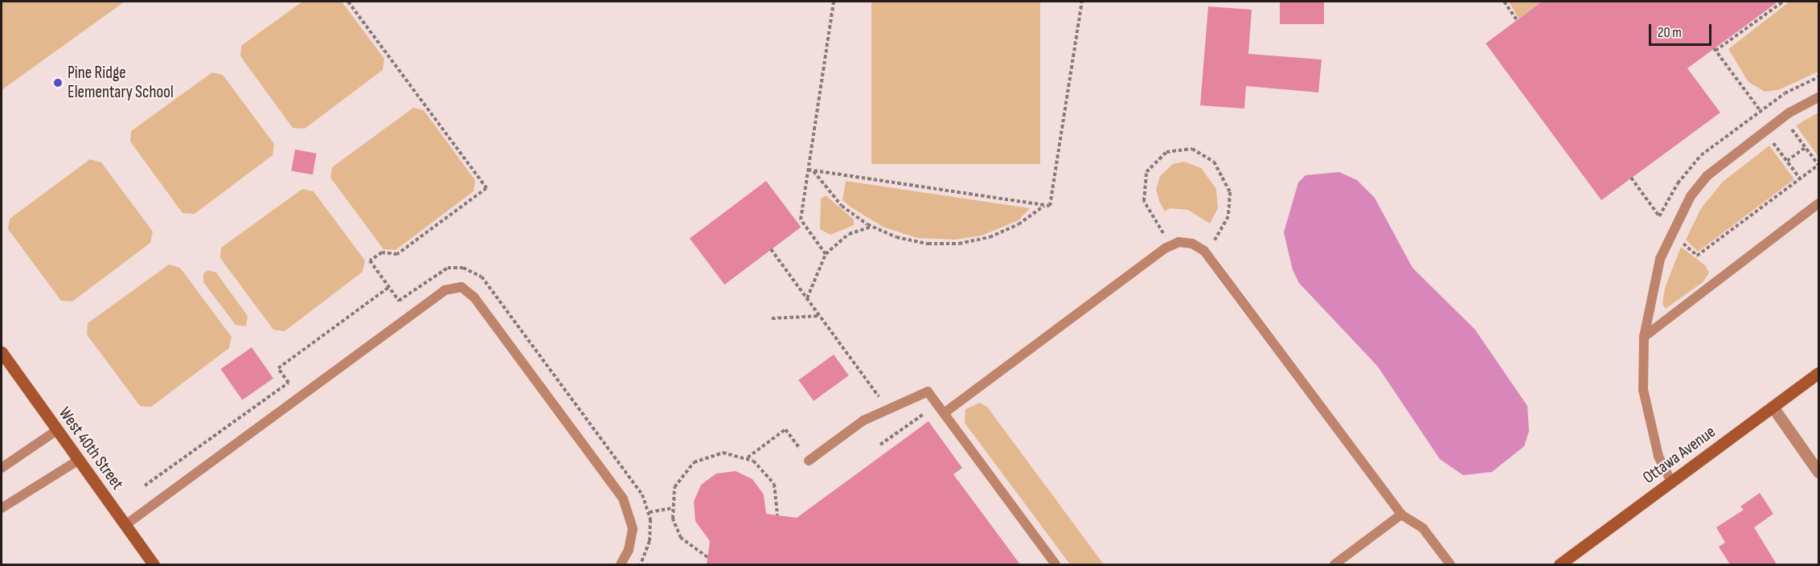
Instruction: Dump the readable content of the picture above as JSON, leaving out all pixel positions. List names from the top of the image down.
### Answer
{
  "streets": {
    "street": ["West 40th Street", "Ottawa Avenue"]
  },
  "places": ["Pine Ridge Elementary School"],
  "scale_bar": "20 m"
}
